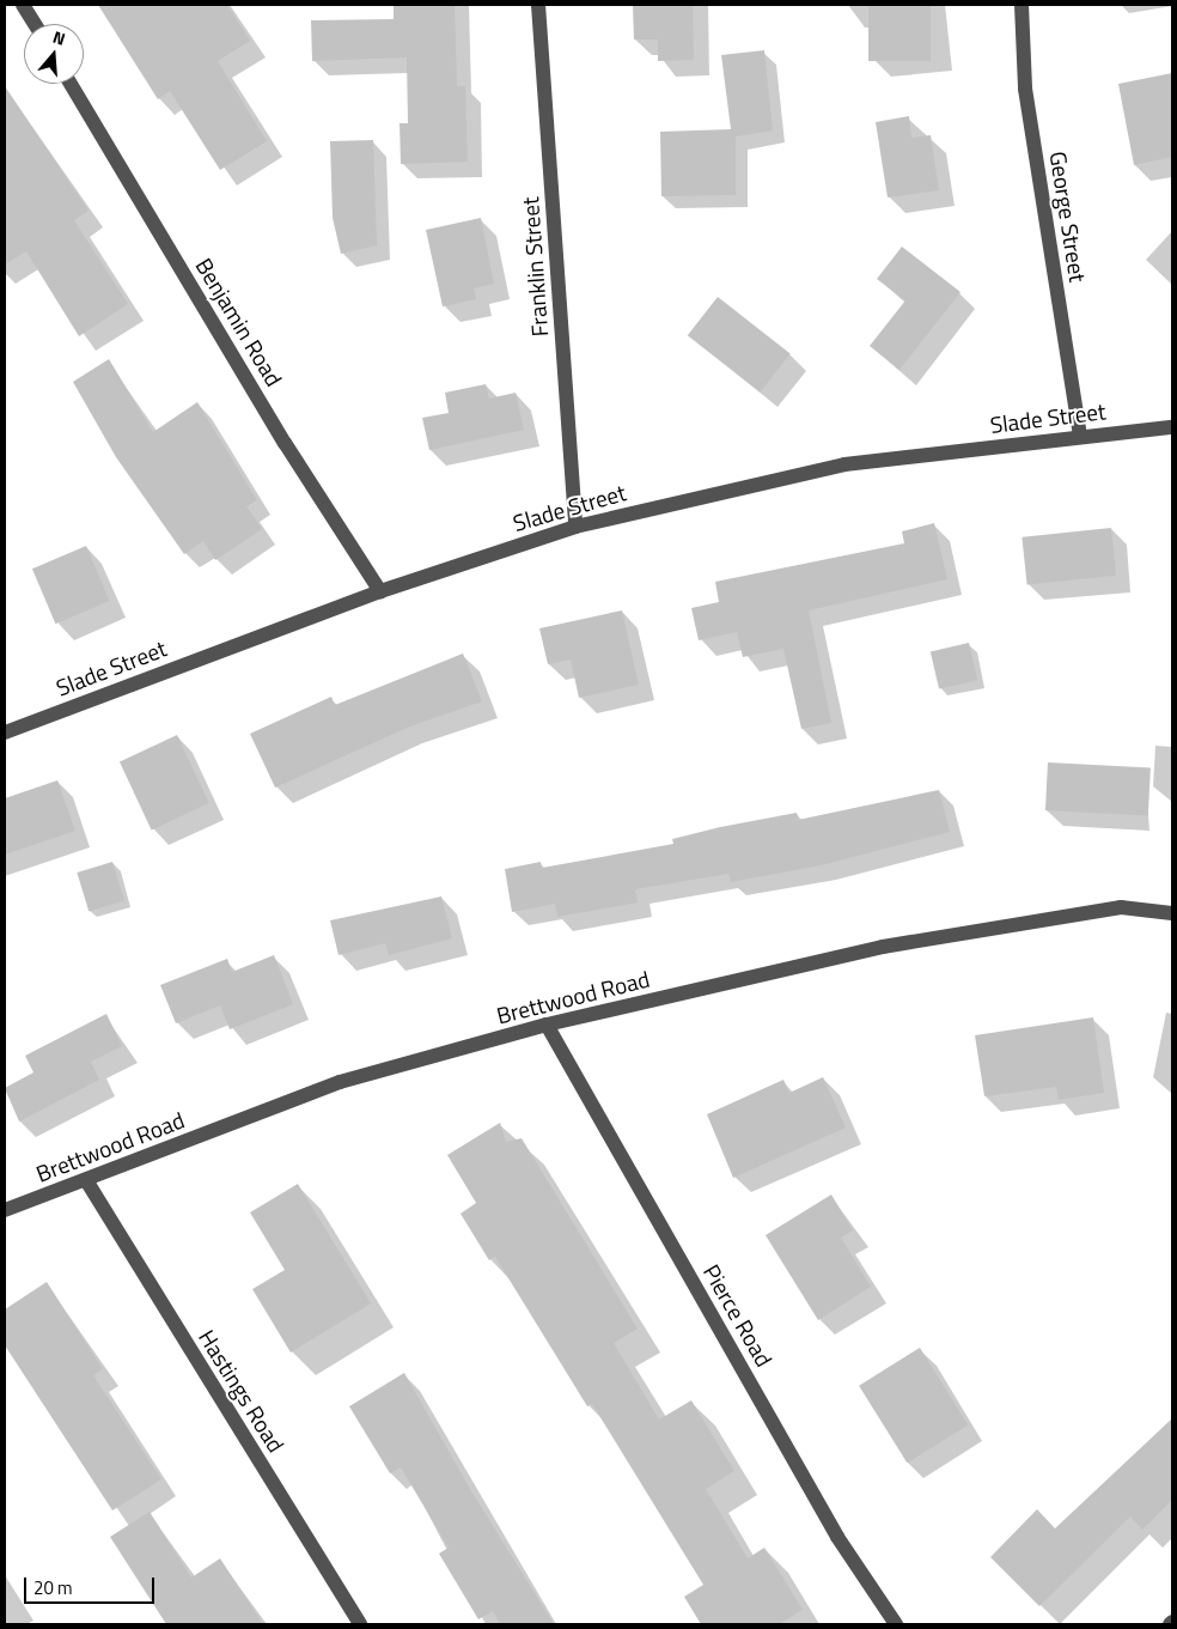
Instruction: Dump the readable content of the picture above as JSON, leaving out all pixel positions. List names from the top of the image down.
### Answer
{
  "streets": {
    "street": [
      "George Street",
      "Franklin Street",
      "Benjamin Road",
      "Slade Street",
      "Brettwood Road",
      "Pierce Road",
      "Hastings Road"
    ]
  },
  "crossings": [
    ["George Street", "Slade Street"],
    ["Franklin Street", "Slade Street"],
    ["Benjamin Road", "Slade Street"],
    ["Brettwood Road", "Pierce Road"],
    ["Brettwood Road", "Hastings Road"]
  ],
  "scale_bar": "20 m",
  "north": "top"
}
